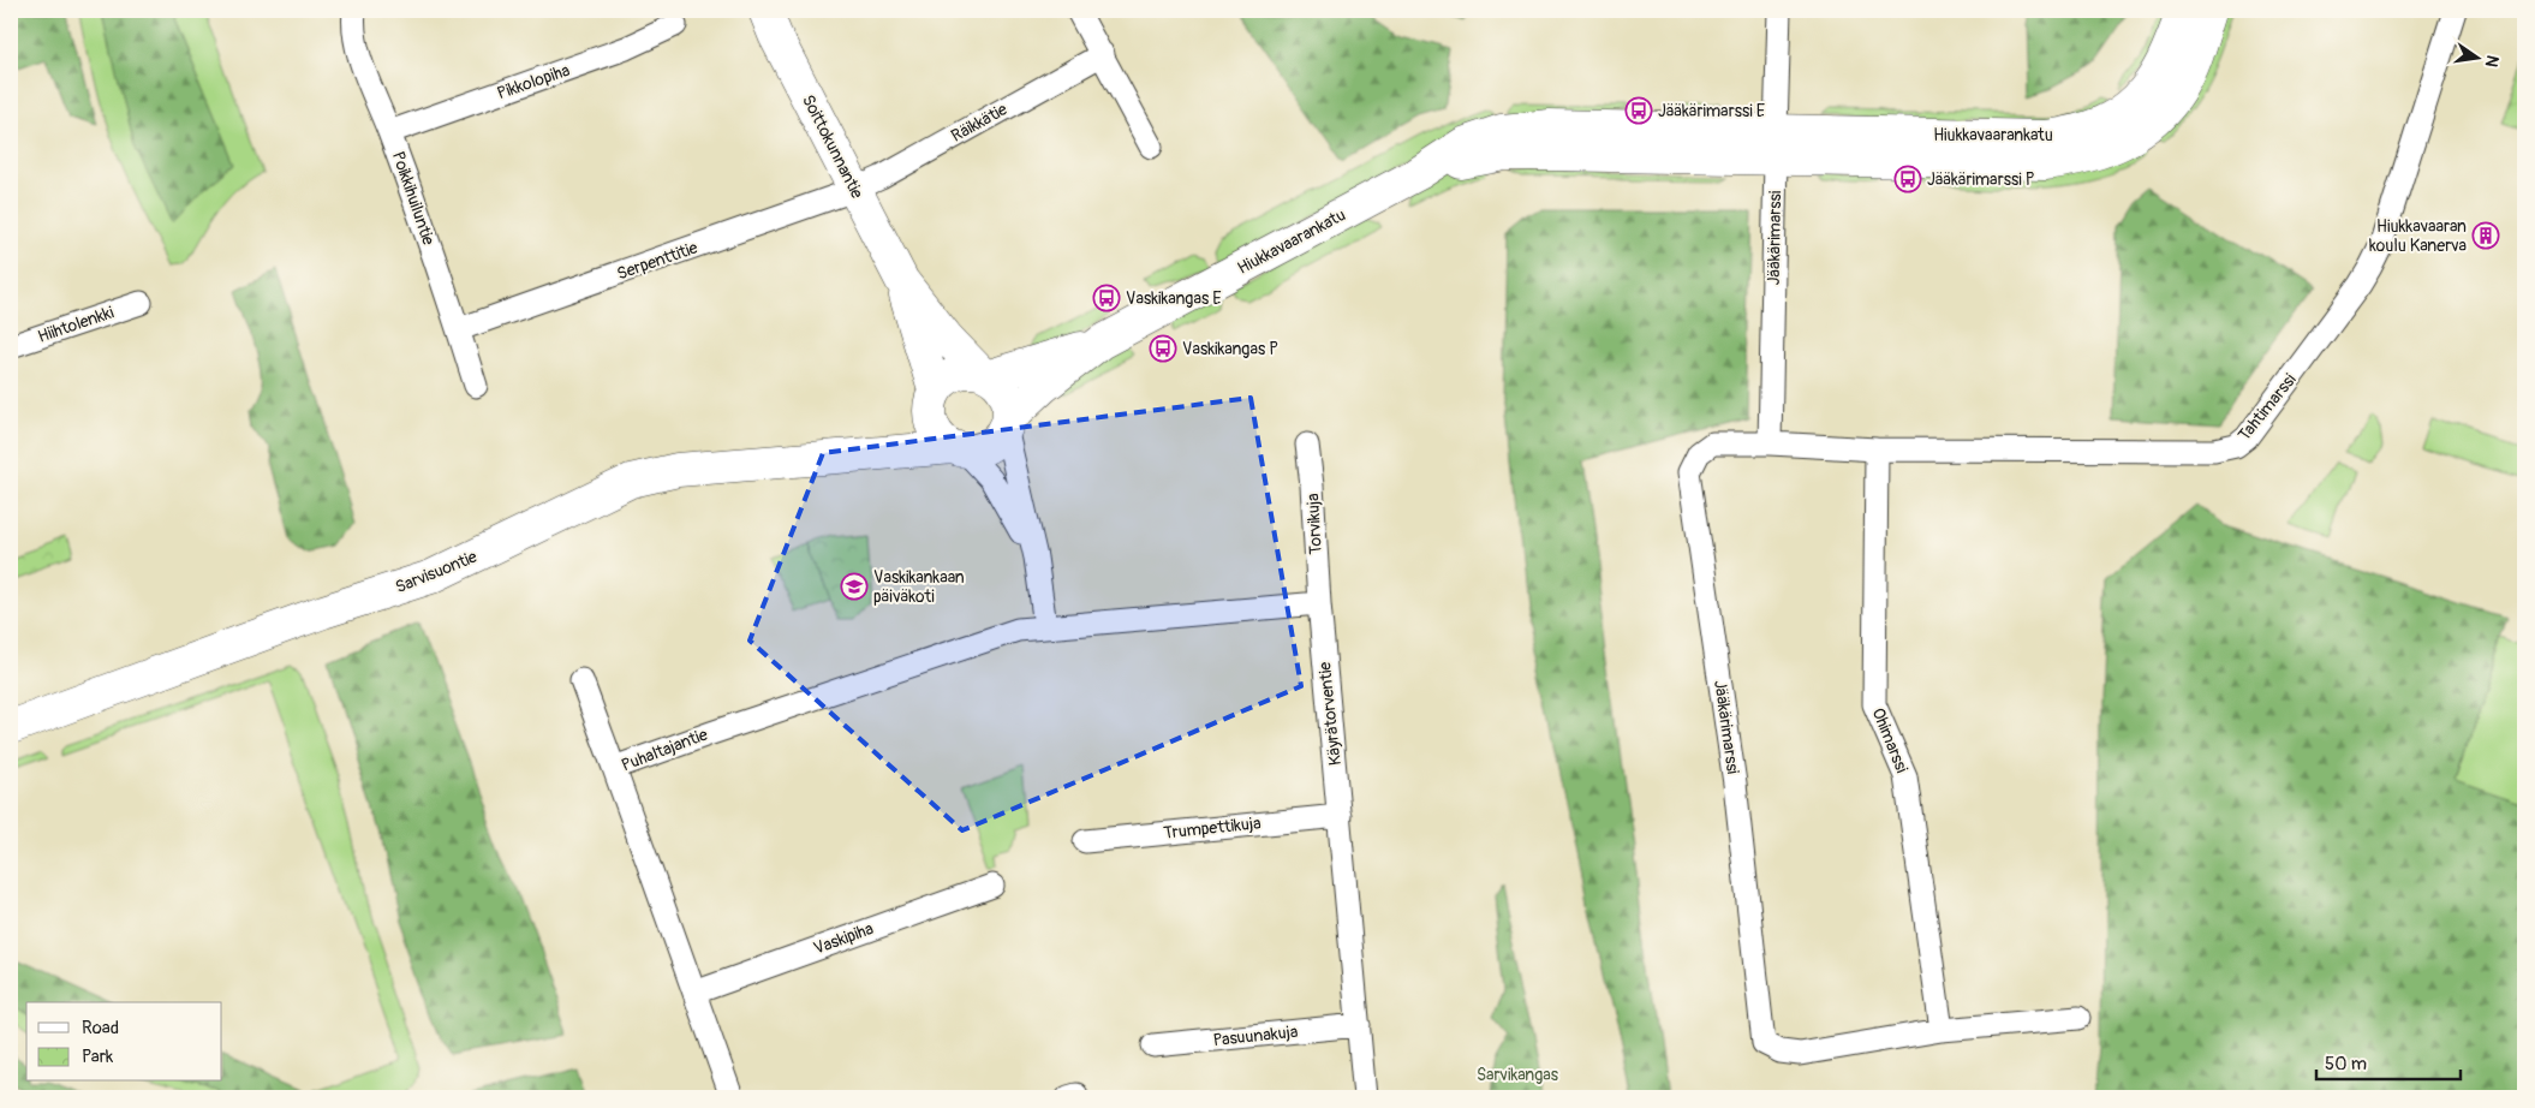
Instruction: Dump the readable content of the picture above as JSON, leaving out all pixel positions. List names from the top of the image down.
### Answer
{
  "streets": {
    "street": [
      "Pikkolopiha",
      "Räikkätie",
      "Hiukkavaarankatu",
      "Soittokunnantie",
      "Poikkihuiluntie",
      "Jääkärimarssi",
      "Serpenttitie",
      "Hiihtolenkki",
      "Tahtimarssi",
      "Torvikuja",
      "Sarvisuontie",
      "Käyrätorventie",
      "Ohimarssi",
      "Puhaltajantie",
      "Trumpettikuja",
      "Vaskipiha",
      "Pasuunakuja"
    ]
  },
  "crossings": [
    ["Pikkolopiha", "Poikkihuiluntie"],
    ["Räikkätie", "Soittokunnantie"],
    ["Räikkätie", "Serpenttitie"],
    ["Hiukkavaarankatu", "Soittokunnantie"],
    ["Hiukkavaarankatu", "Jääkärimarssi"],
    ["Hiukkavaarankatu", "Sarvisuontie"],
    ["Soittokunnantie", "Serpenttitie"],
    ["Soittokunnantie", "Sarvisuontie"],
    ["Poikkihuiluntie", "Serpenttitie"],
    ["Jääkärimarssi", "Tahtimarssi"],
    ["Jääkärimarssi", "Ohimarssi"],
    ["Tahtimarssi", "Ohimarssi"],
    ["Torvikuja", "Käyrätorventie"],
    ["Käyrätorventie", "Trumpettikuja"],
    ["Käyrätorventie", "Pasuunakuja"],
    ["Puhaltajantie", "Vaskipiha"]
  ],
  "parks": ["Sarvikangas"],
  "places": {
    "bus stop": [
      "Jääkärimarssi E",
      "Jääkärimarssi P",
      "Vaskikangas E",
      "Vaskikangas P"
    ],
    "building": ["Hiukkavaaran koulu Kanerva"],
    "school or university": ["Vaskikankaan päiväkoti"]
  },
  "legend": ["Road", "Park"],
  "scale_bar": "50 m",
  "north": "right"
}
